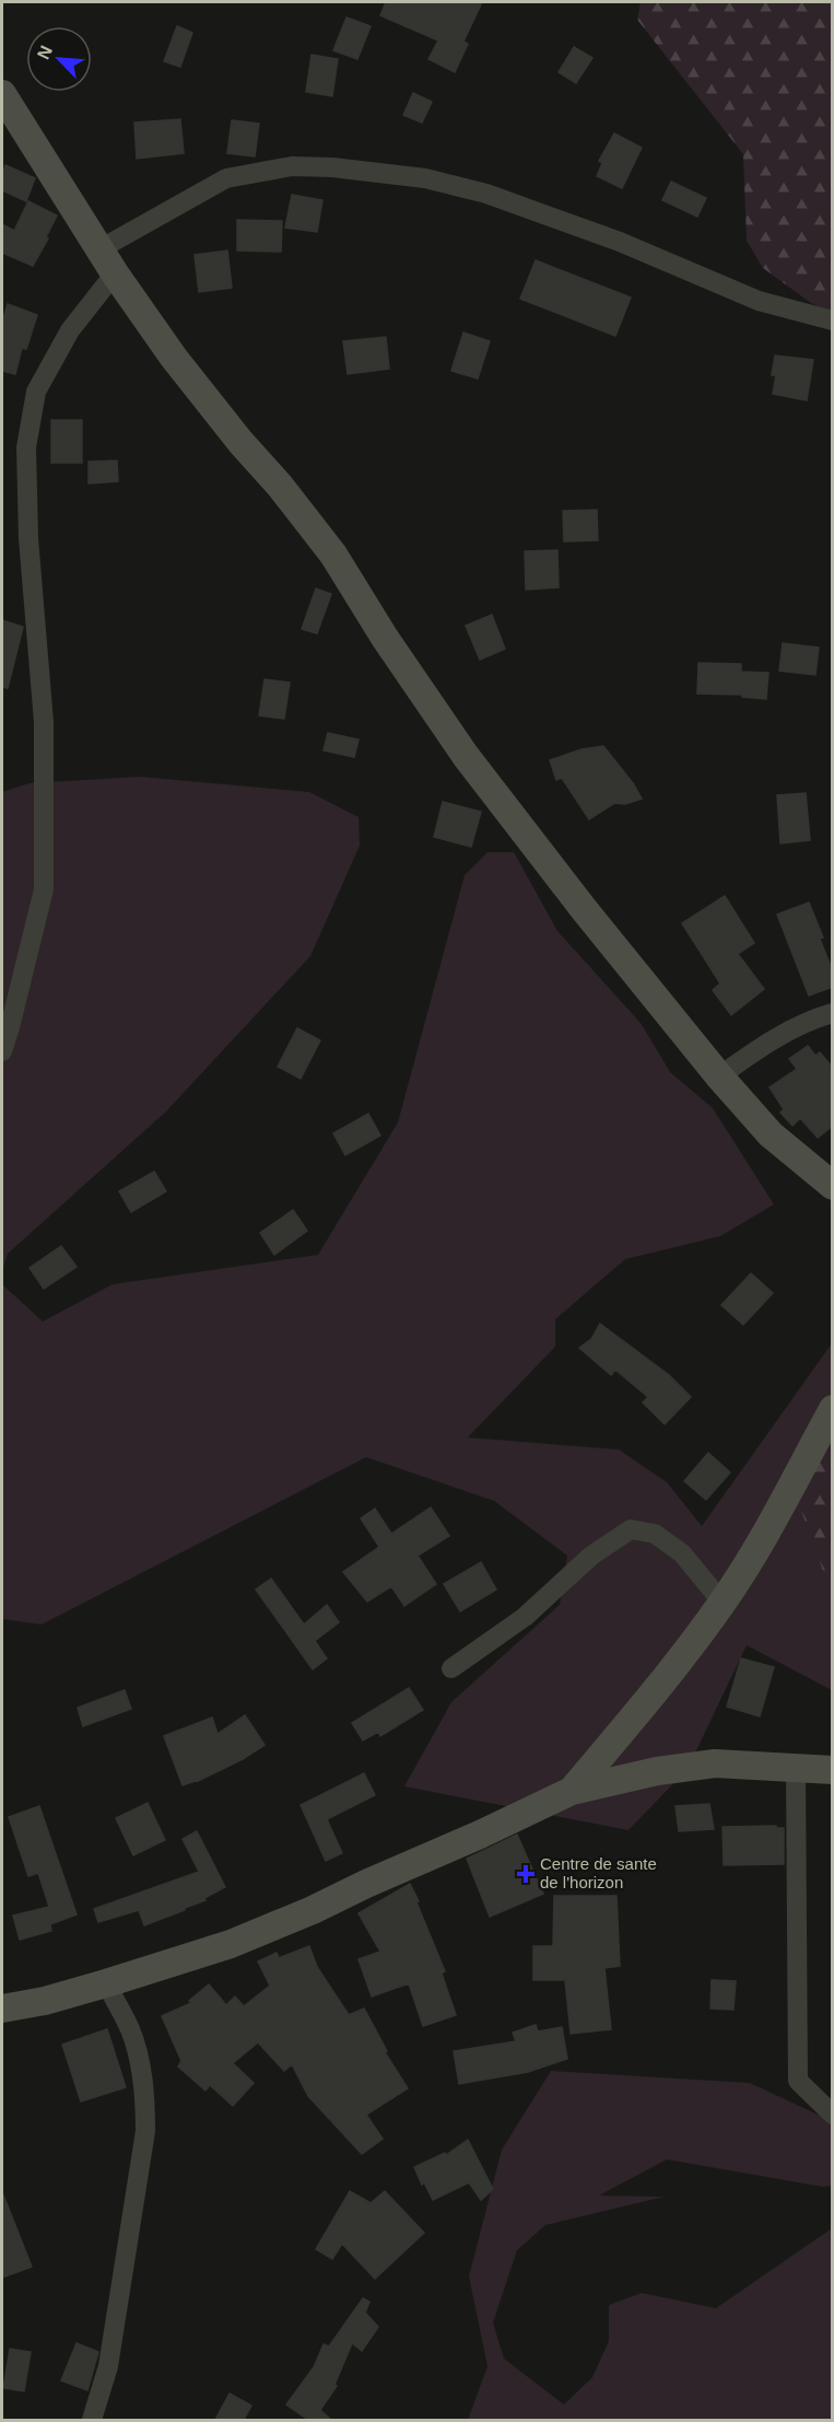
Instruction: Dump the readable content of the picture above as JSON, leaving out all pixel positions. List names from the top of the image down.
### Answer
{
  "places": {
    "health": ["Centre de sante de l'horizon"]
  },
  "north": "top left"
}
